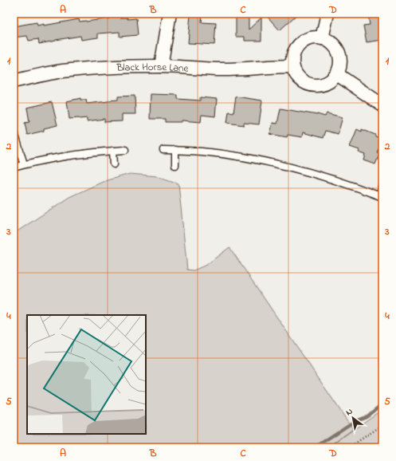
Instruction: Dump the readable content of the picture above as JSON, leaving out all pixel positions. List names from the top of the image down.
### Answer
{
  "streets": {
    "street": ["Black Horse Lane"]
  },
  "north": "top left",
  "grid": {
    "columns": [
      "A",
      "B",
      "C",
      "D"
    ],
    "rows": [
      "1",
      "2",
      "3",
      "4",
      "5"
    ]
  }
}
